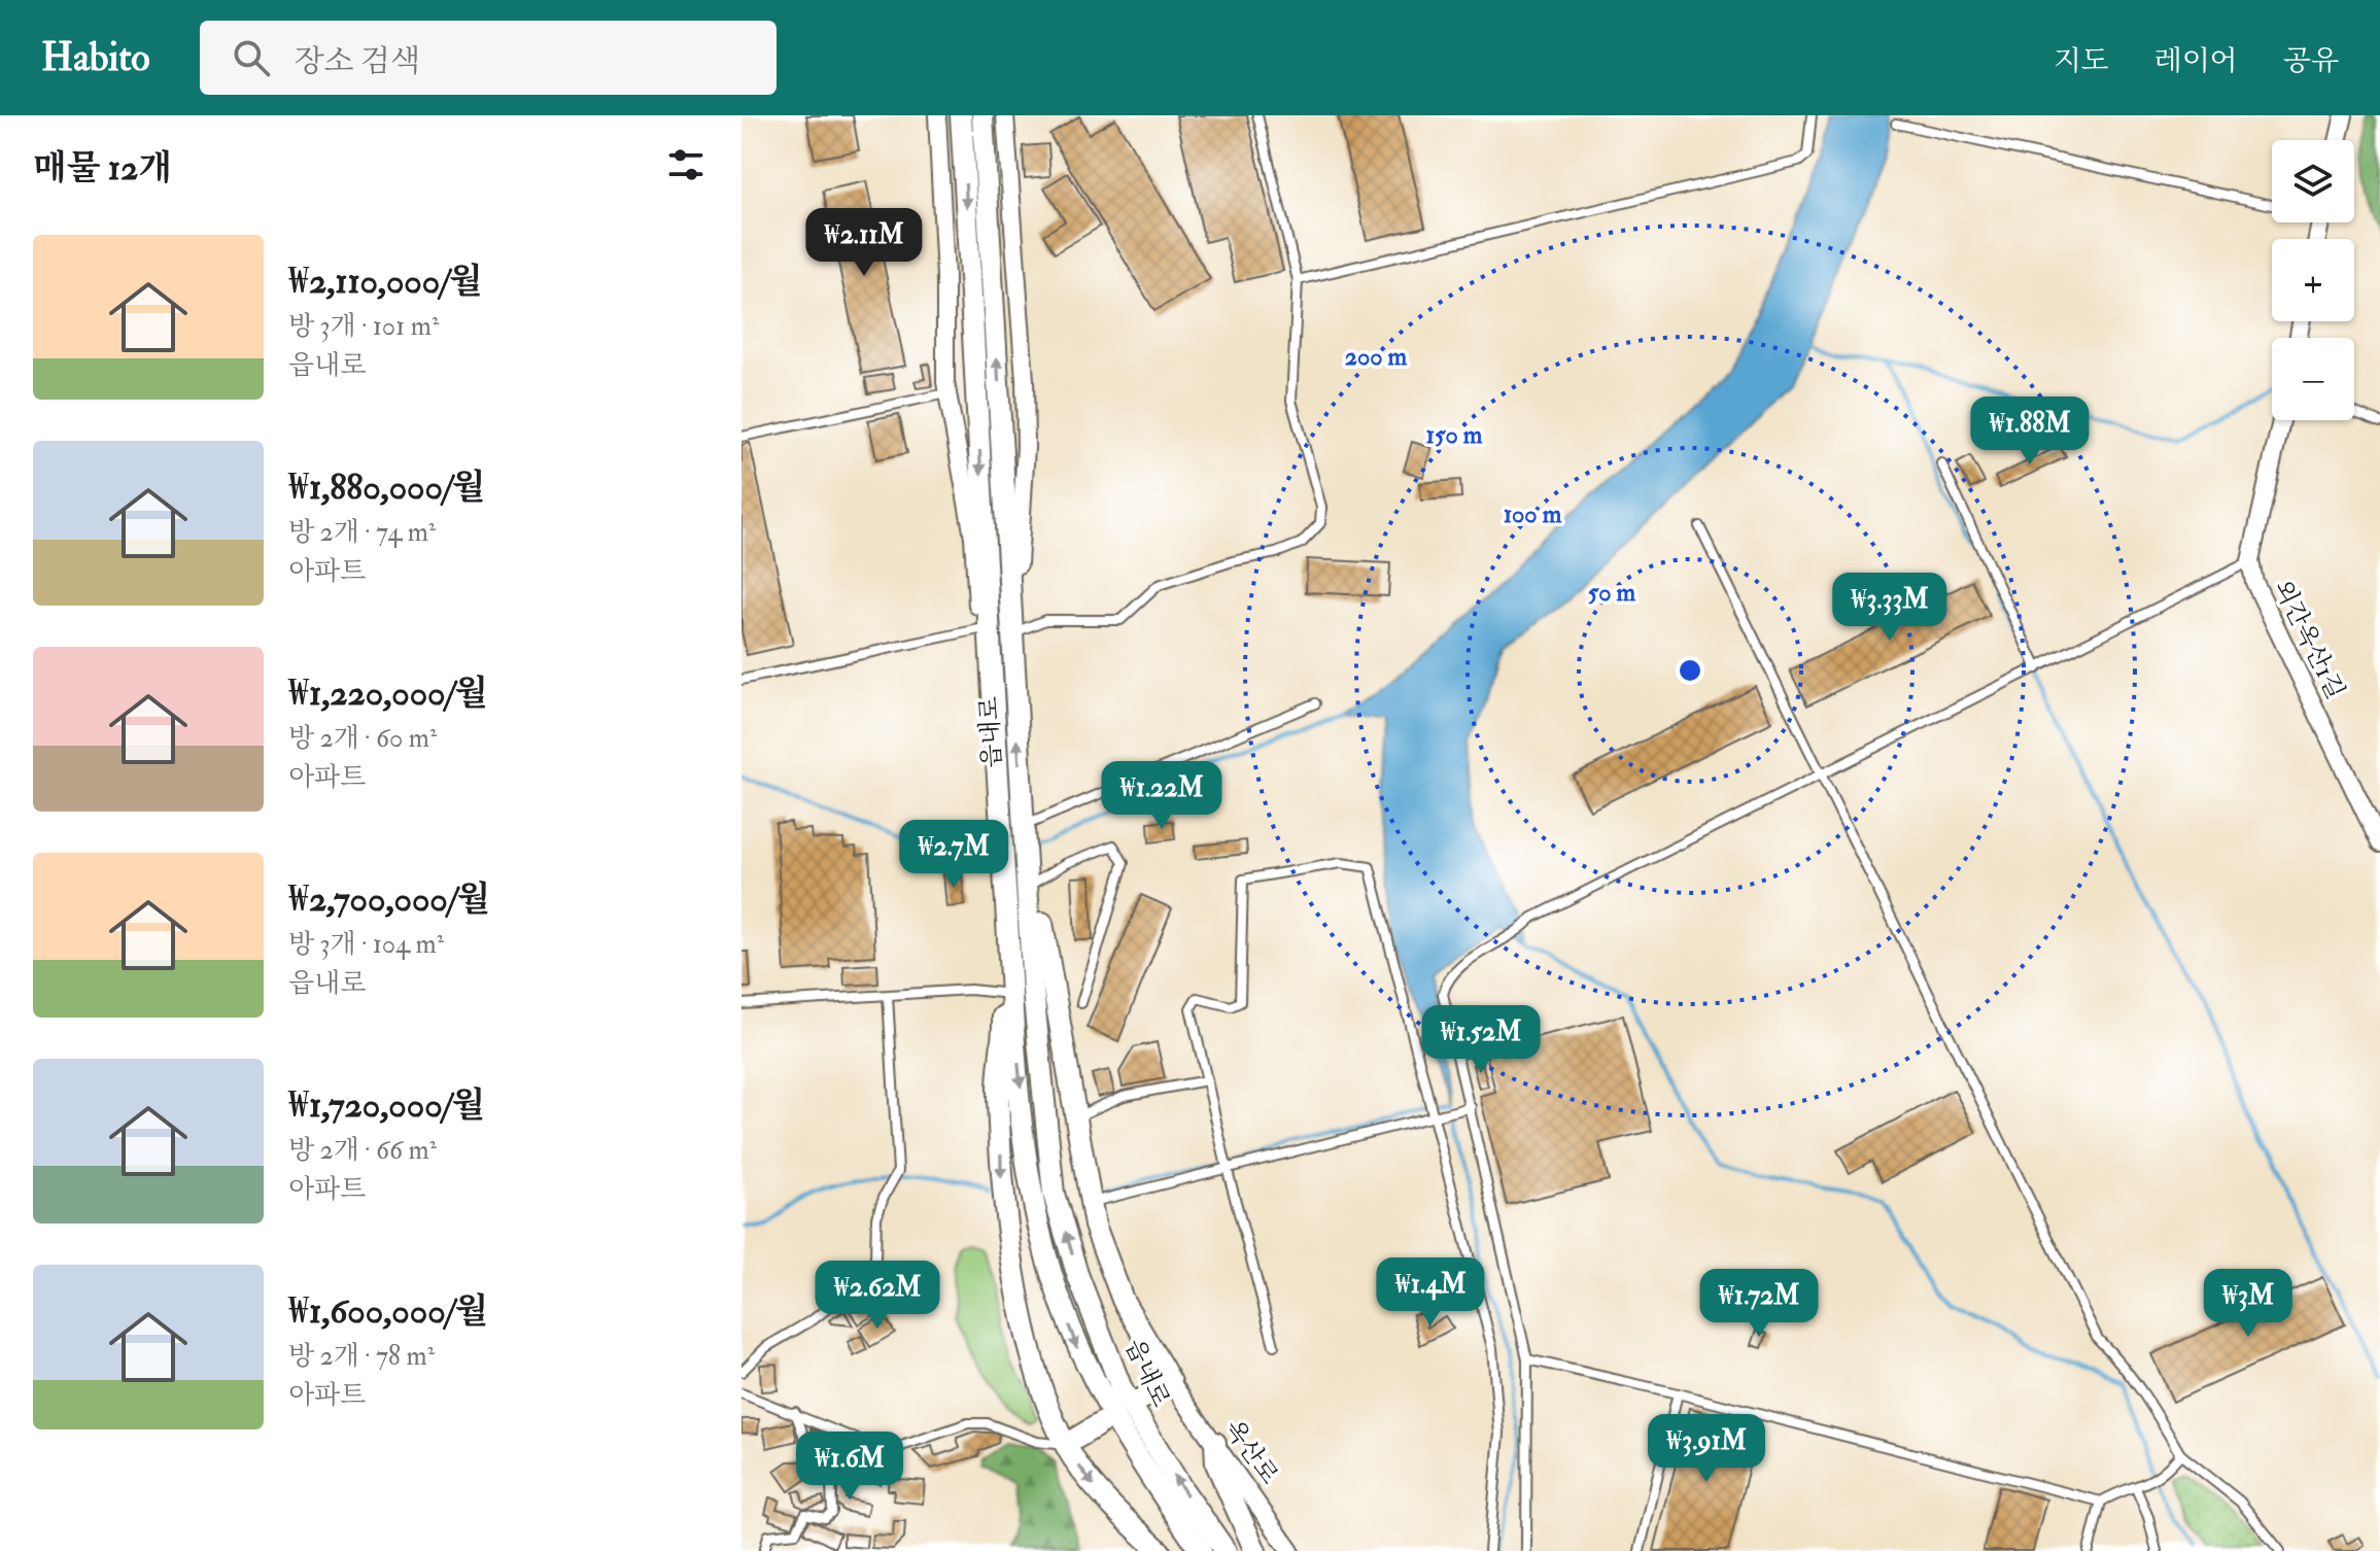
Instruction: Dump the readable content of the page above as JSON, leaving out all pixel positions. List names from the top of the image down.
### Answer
{
  "streets": {
    "street": ["외간옥산1길", "읍내로", "옥산로"]
  },
  "page": {
    "header": "Habito",
    "search": "장소 검색",
    "nav": ["지도", "레이어", "공유"],
    "heading": "매물 12개",
    "map_buttons": ["+", "−"],
    "price": [
      "₩2.11M",
      "₩1.88M",
      "₩3.33M",
      "₩1.22M",
      "₩2.7M",
      "₩1.52M",
      "₩1.4M",
      "₩2.62M",
      "₩1.72M",
      "₩3M",
      "₩3.91M",
      "₩1.6M"
    ],
    "list": [
      {
        "name": "₩2,110,000/월",
        "note": "방 3개 · 101 m² · 읍내로"
      },
      {
        "name": "₩1,880,000/월",
        "note": "방 2개 · 74 m² · 아파트"
      },
      {
        "name": "₩1,220,000/월",
        "note": "방 2개 · 60 m² · 아파트"
      },
      {
        "name": "₩2,700,000/월",
        "note": "방 3개 · 104 m² · 읍내로"
      },
      {
        "name": "₩1,720,000/월",
        "note": "방 2개 · 66 m² · 아파트"
      },
      {
        "name": "₩1,600,000/월",
        "note": "방 2개 · 78 m² · 아파트"
      }
    ]
  },
  "rings": [
    "200 m",
    "150 m",
    "100 m",
    "50 m"
  ]
}
